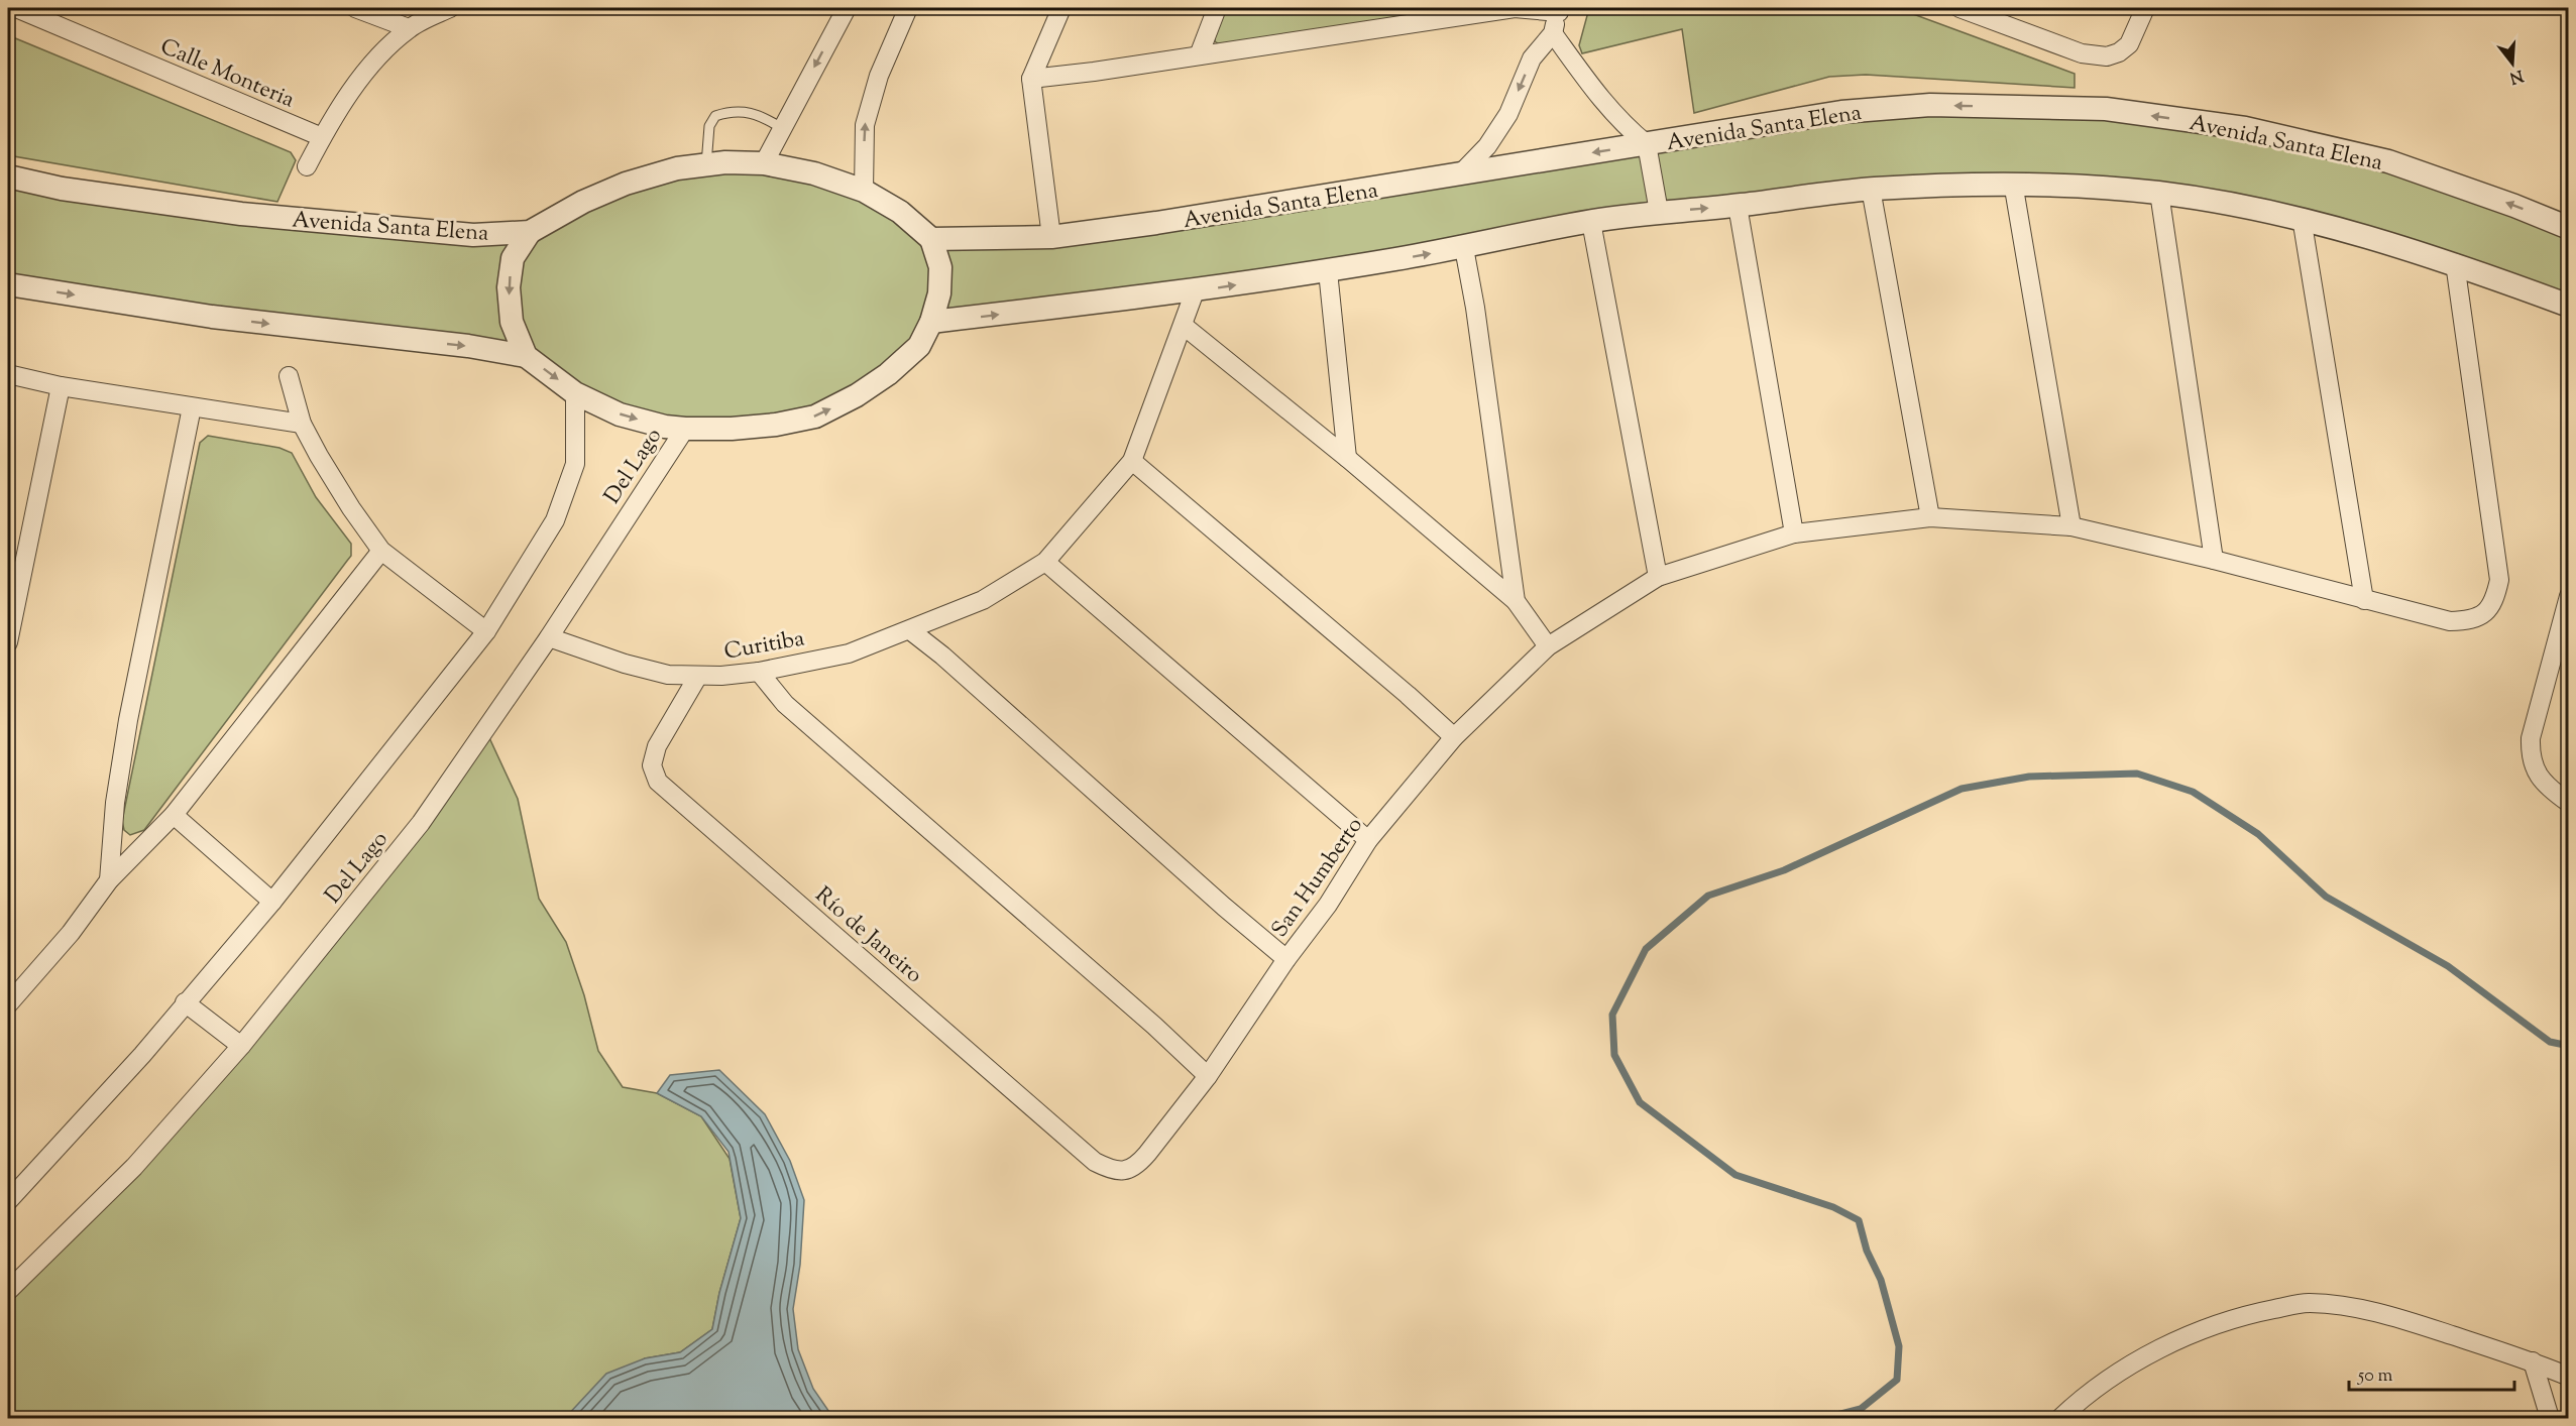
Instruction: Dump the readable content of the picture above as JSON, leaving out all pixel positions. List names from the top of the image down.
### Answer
{
  "streets": {
    "street": [
      "Calle Monteria",
      "Avenida Santa Elena",
      "Del Lago",
      "Curitiba",
      "San Humberto",
      "Río de Janeiro"
    ]
  },
  "crossings": [
    ["Del Lago", "Curitiba"],
    ["Curitiba", "Río de Janeiro"],
    ["San Humberto", "Río de Janeiro"]
  ],
  "scale_bar": "50 m",
  "north": "bottom"
}
